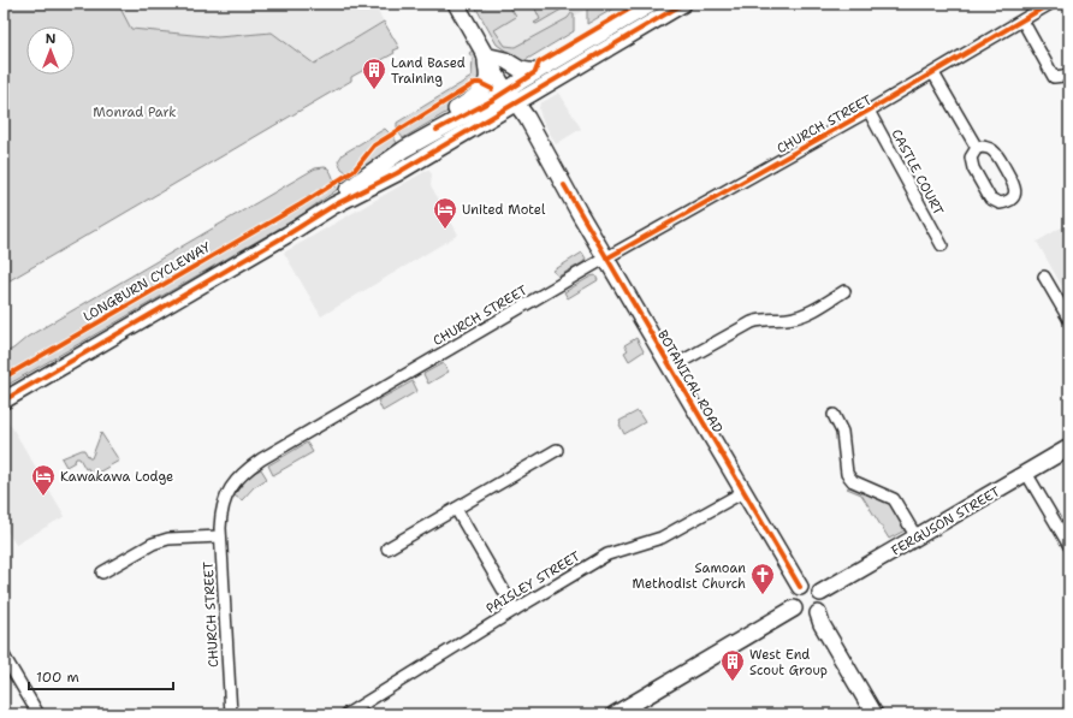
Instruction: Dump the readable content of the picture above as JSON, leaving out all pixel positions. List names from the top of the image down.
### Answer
{
  "streets": {
    "main road": ["BOTANICAL ROAD", "FERGUSON STREET"],
    "street": ["CHURCH STREET", "CASTLE COURT", "PAISLEY STREET"],
    "cycle path": ["LONGBURN CYCLEWAY"]
  },
  "crossings": [
    ["CHURCH STREET", "CASTLE COURT"],
    ["CHURCH STREET", "BOTANICAL ROAD"],
    ["BOTANICAL ROAD", "FERGUSON STREET"],
    ["BOTANICAL ROAD", "PAISLEY STREET"]
  ],
  "parks": ["Monrad Park"],
  "places": {
    "building": ["Land Based Training", "West End Scout Group"],
    "hotel": ["United Motel", "Kawakawa Lodge"],
    "church": ["Samoan Methodist Church"]
  },
  "scale_bar": "100 m",
  "north": "top"
}
